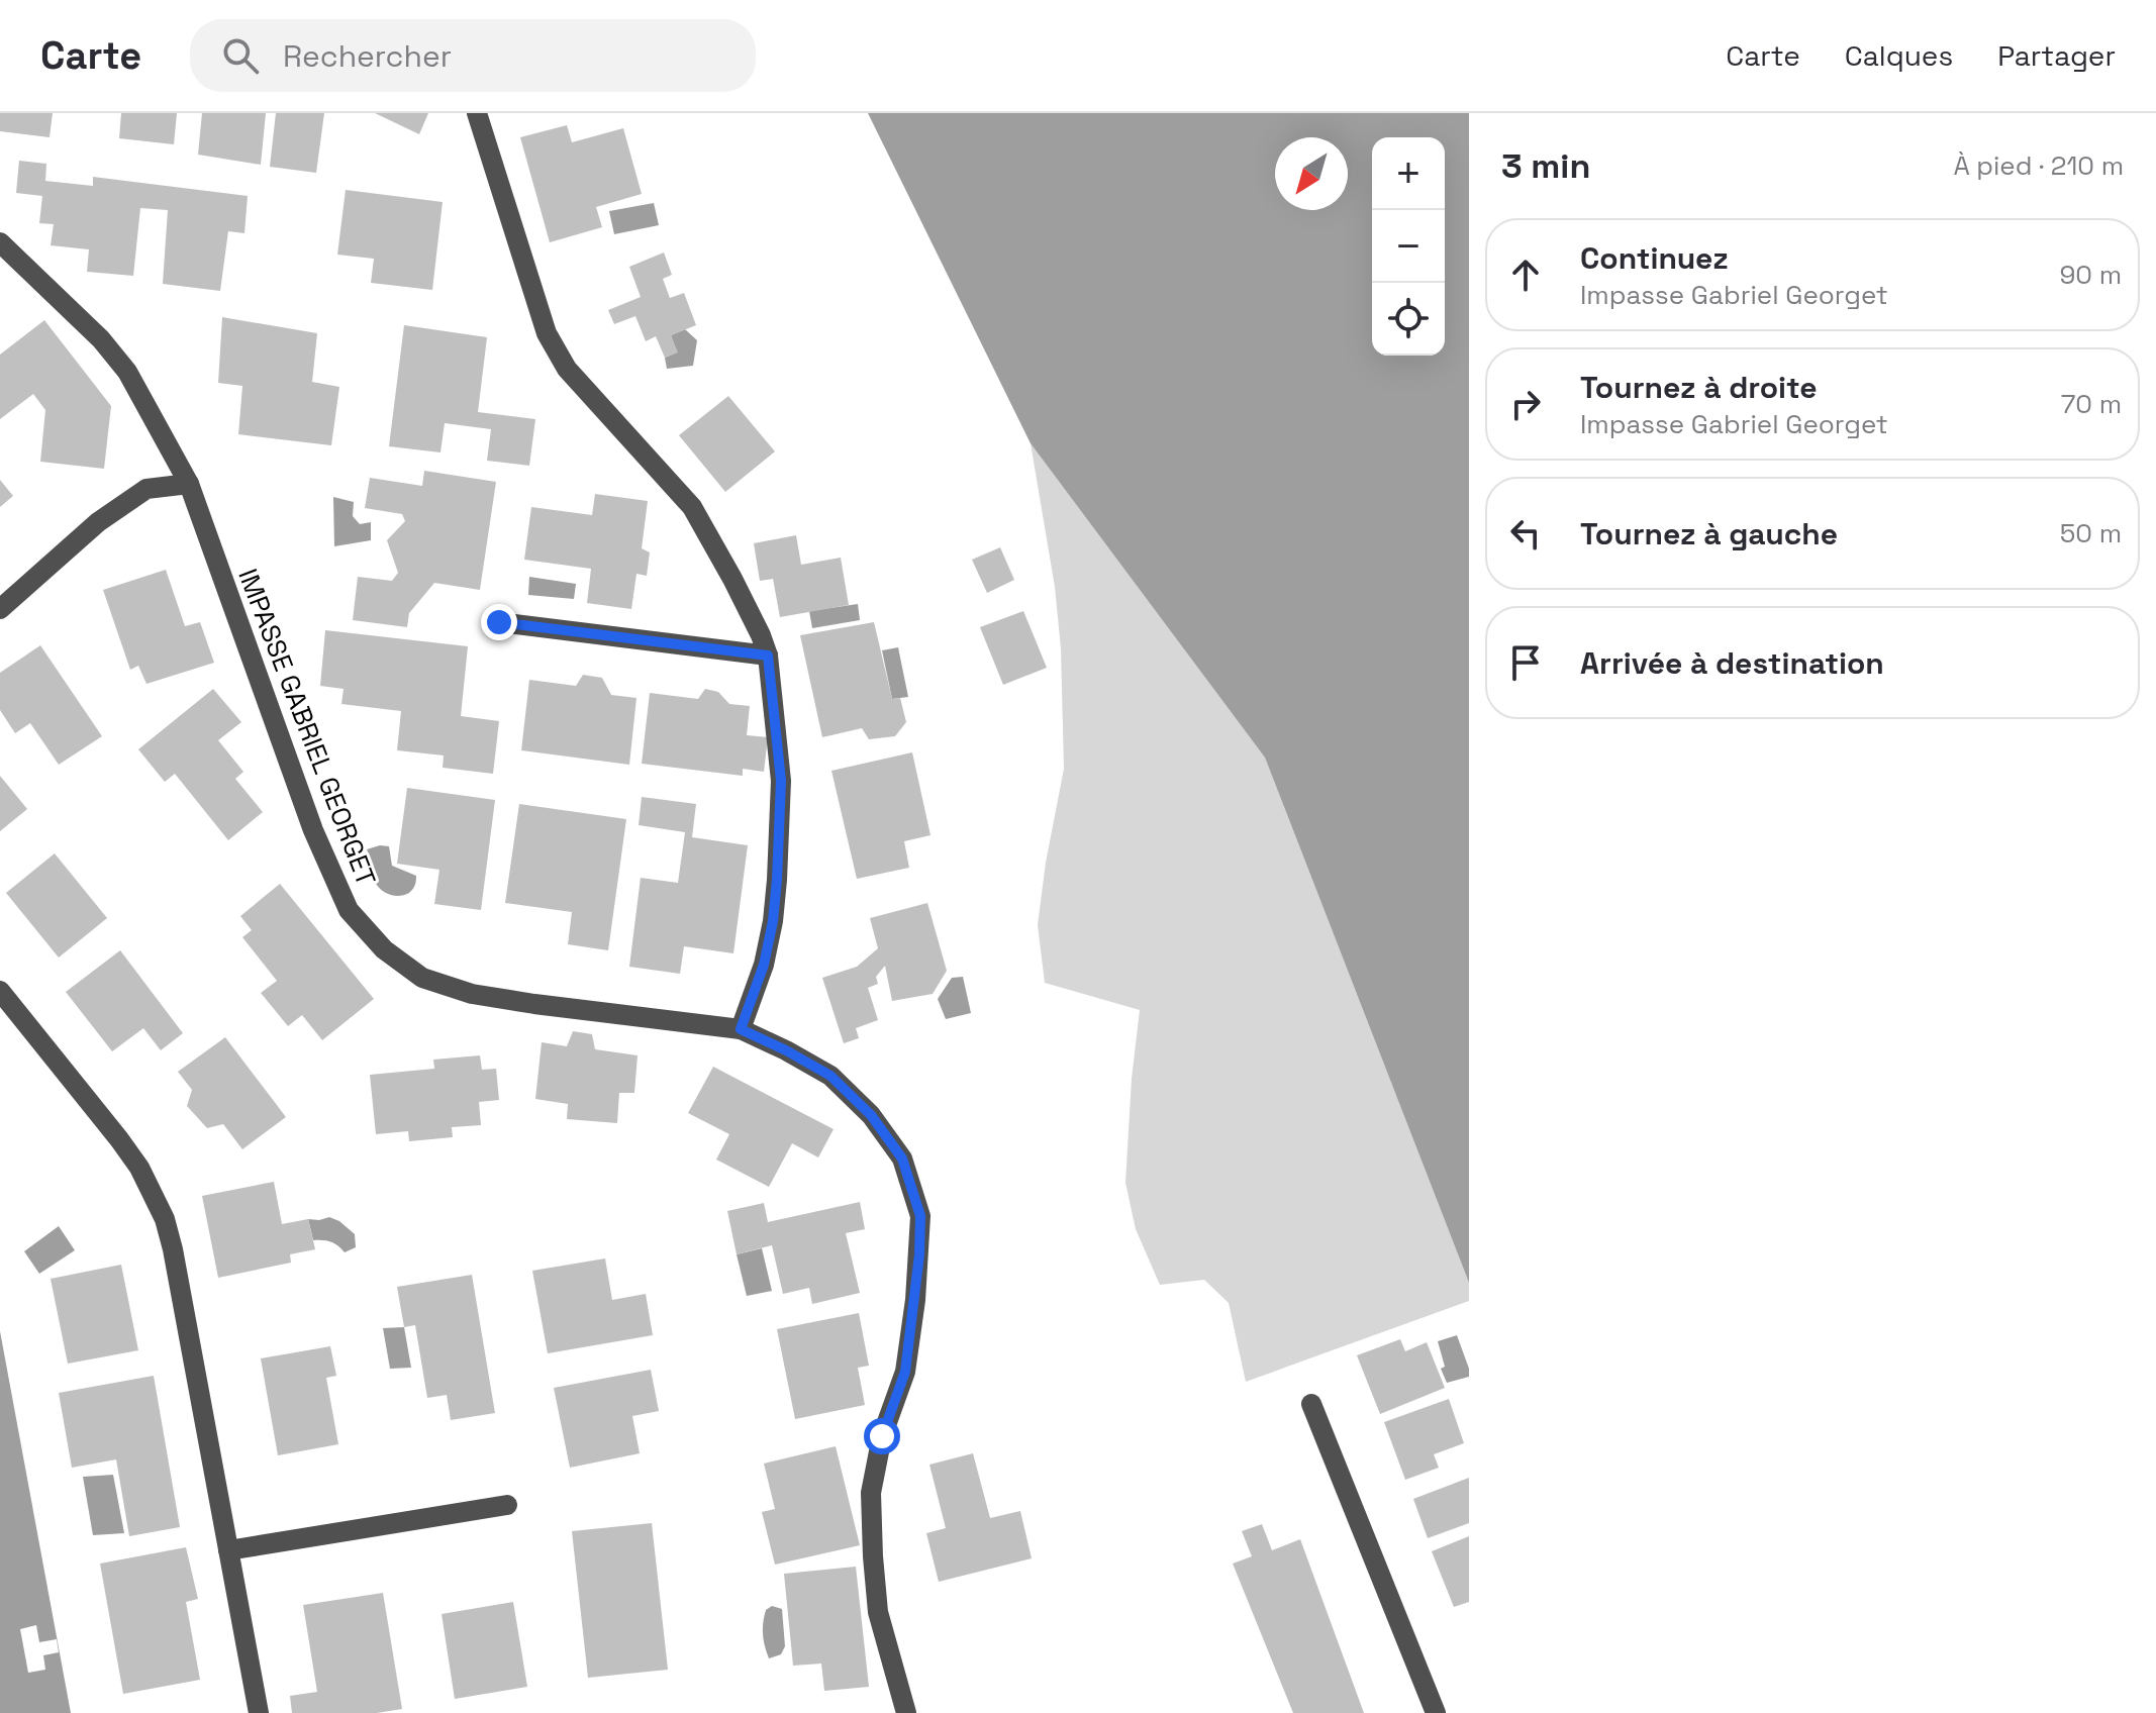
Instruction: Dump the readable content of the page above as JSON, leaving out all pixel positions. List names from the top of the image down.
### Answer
{
  "streets": {
    "street": ["IMPASSE GABRIEL GEORGET"]
  },
  "north": "bottom left",
  "page": {
    "header": "Carte",
    "search": "Rechercher",
    "nav": ["Carte", "Calques", "Partager"],
    "heading": ["3 min", "À pied · 210 m"],
    "map_buttons": ["+", "−"],
    "list": [
      ["Continuez", "Impasse Gabriel Georget", "90 m"],
      ["Tournez à droite", "Impasse Gabriel Georget", "70 m"],
      ["Tournez à gauche", "50 m"],
      "Arrivée à destination"
    ]
  }
}
